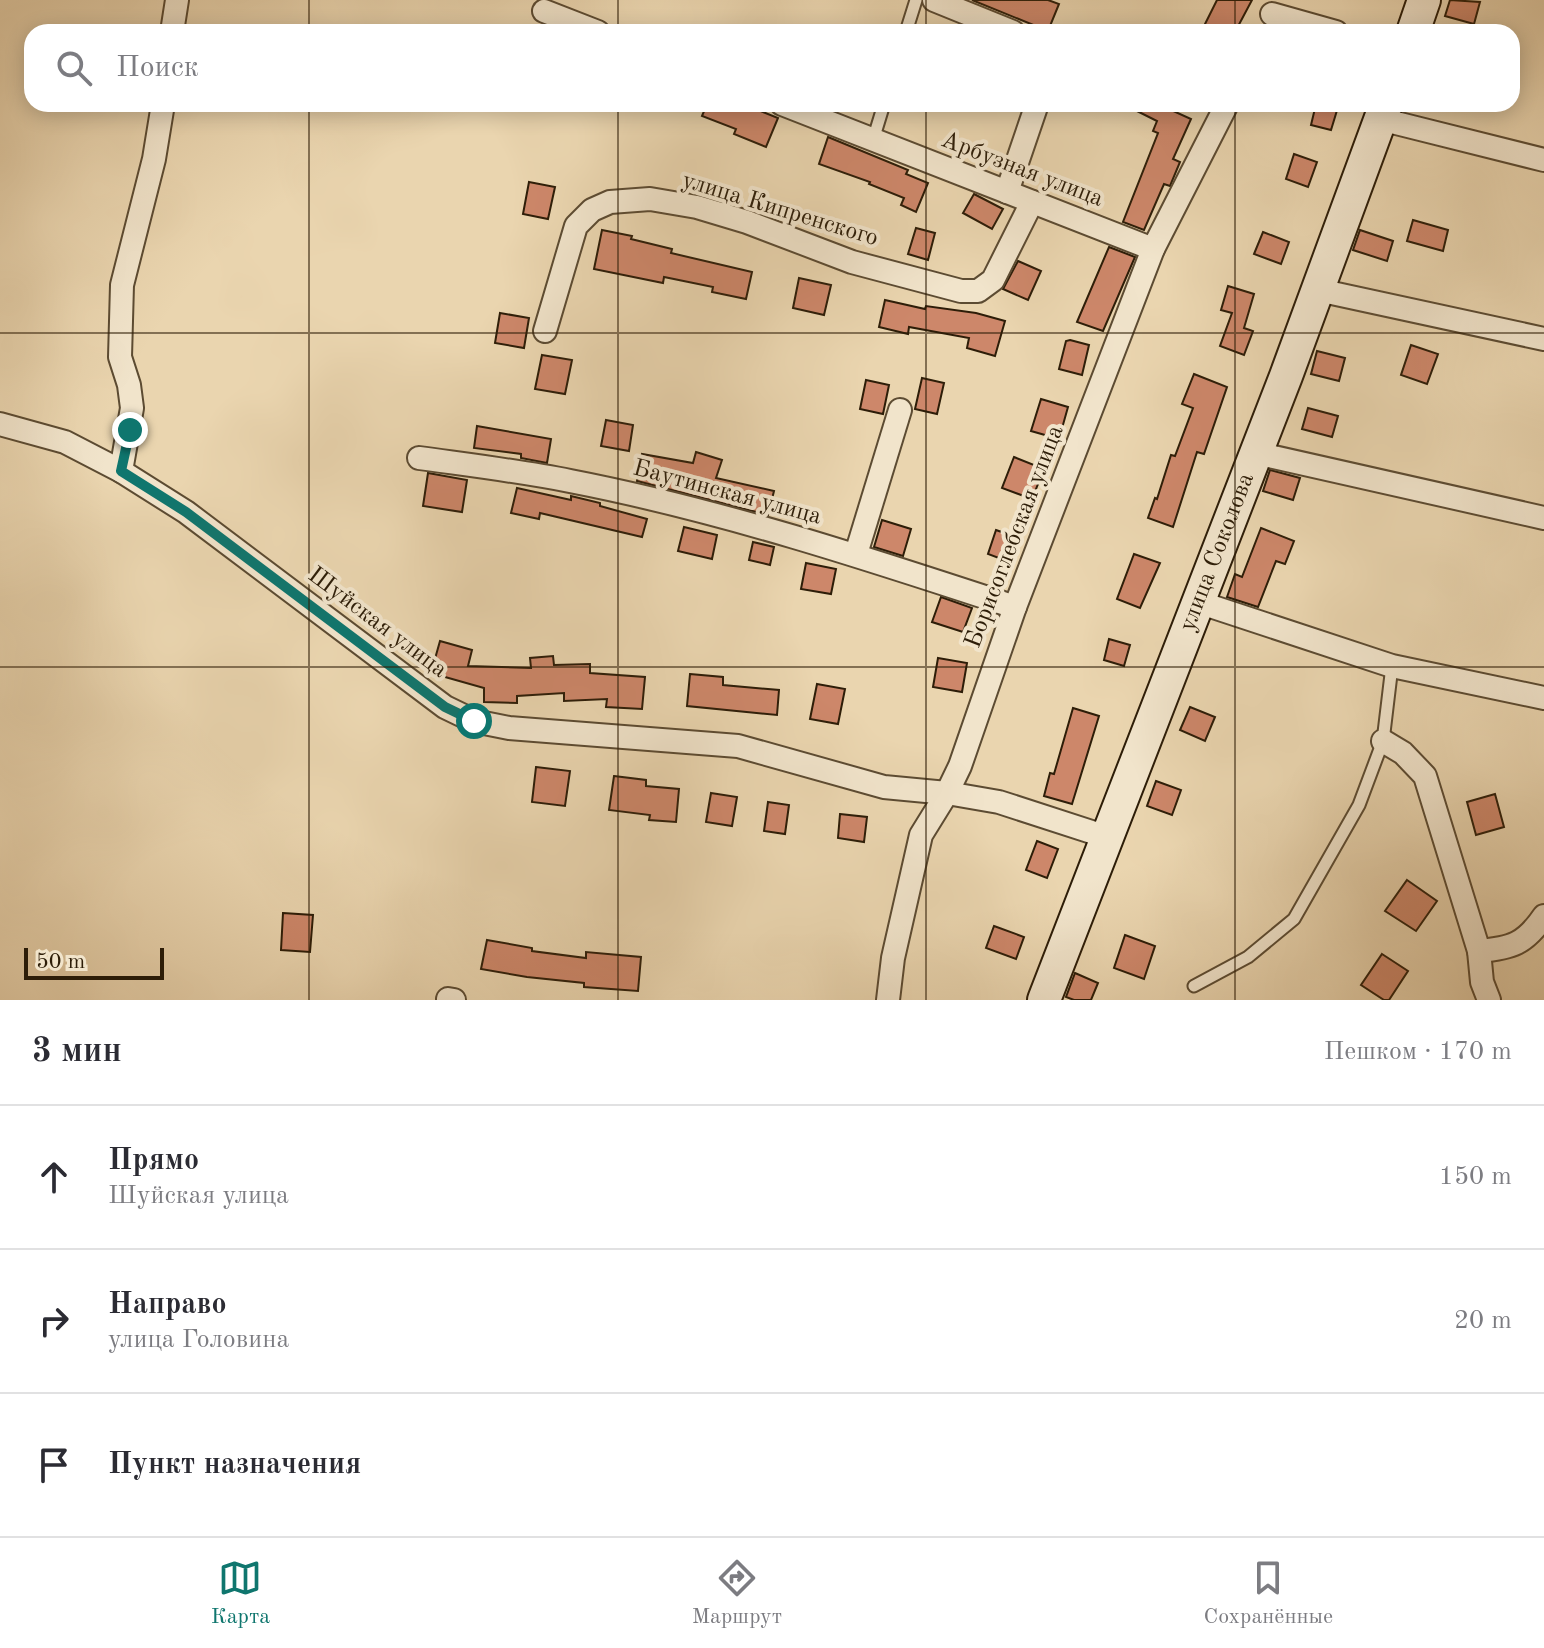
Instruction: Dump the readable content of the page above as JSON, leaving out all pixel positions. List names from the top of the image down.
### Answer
{
  "streets": {
    "main road": ["улица Соколова"],
    "street": [
      "Арбузная улица",
      "улица Кипренского",
      "Баутинская улица",
      "Борисоглебская улица",
      "Шуйская улица"
    ]
  },
  "crossings": [
    ["Арбузная улица", "улица Кипренского"],
    ["Арбузная улица", "Борисоглебская улица"],
    ["Баутинская улица", "Борисоглебская улица"],
    ["Борисоглебская улица", "Шуйская улица"],
    ["улица Соколова", "Шуйская улица"]
  ],
  "scale_bar": "50 m",
  "page": {
    "search": "Поиск",
    "scale": "50 m",
    "heading": ["3 мин", "Пешком · 170 m"],
    "list": [
      ["Прямо", "Шуйская улица", "150 m"],
      ["Направо", "улица Головина", "20 m"],
      "Пункт назначения"
    ],
    "nav": ["Карта", "Маршрут", "Сохранённые"]
  }
}
